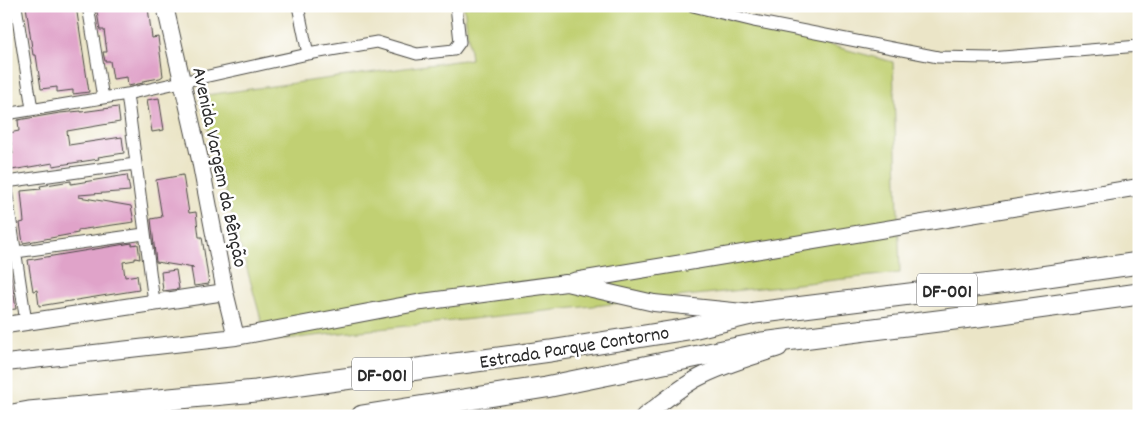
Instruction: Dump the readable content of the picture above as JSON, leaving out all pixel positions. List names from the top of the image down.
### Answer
{
  "streets": {
    "highway": ["DF-001", "Estrada Parque Contorno"],
    "main road": ["Avenida Vargem da Bênção"]
  }
}
